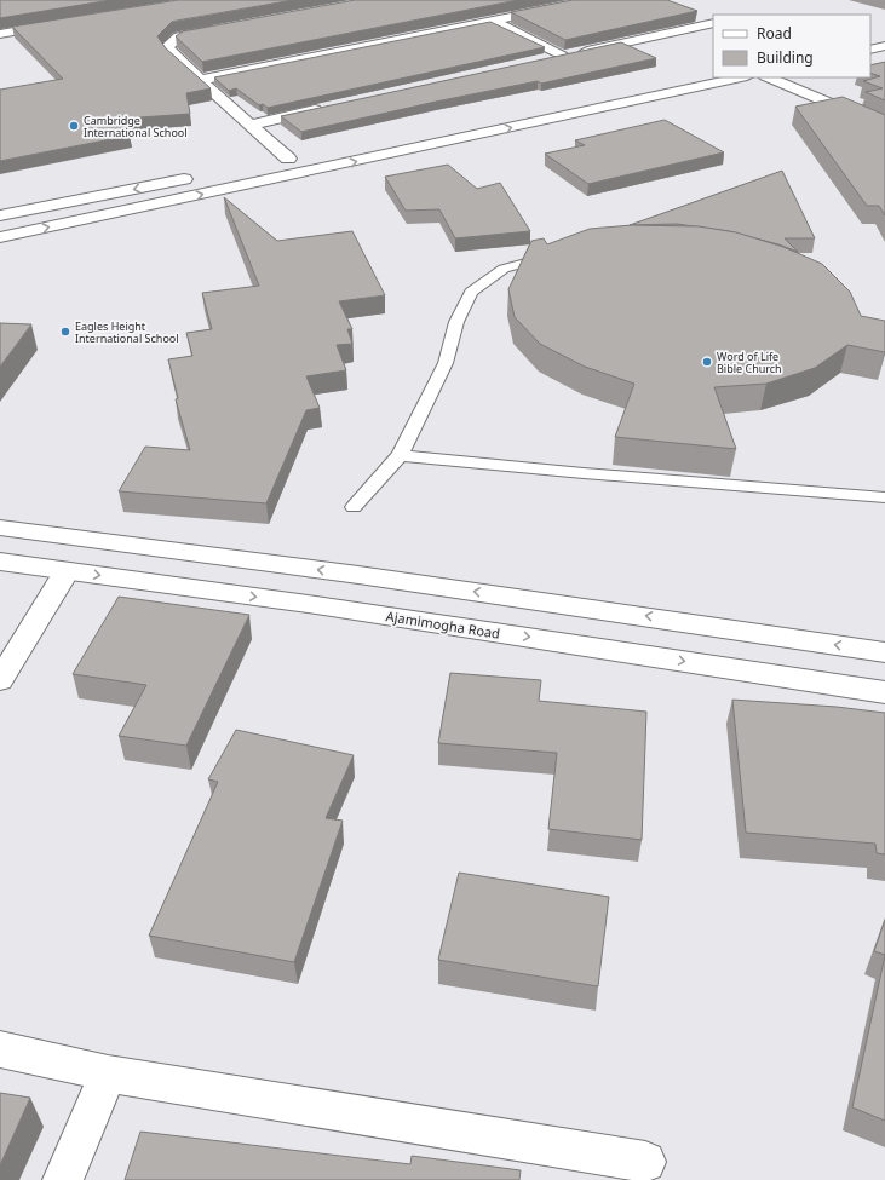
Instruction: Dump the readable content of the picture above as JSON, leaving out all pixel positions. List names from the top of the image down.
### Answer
{
  "streets": {
    "main road": ["Ajamimogha Road"]
  },
  "places": ["Cambridge International School", "Eagles Height International School", "Word of Life Bible Church"],
  "legend": ["Road", "Building"]
}
